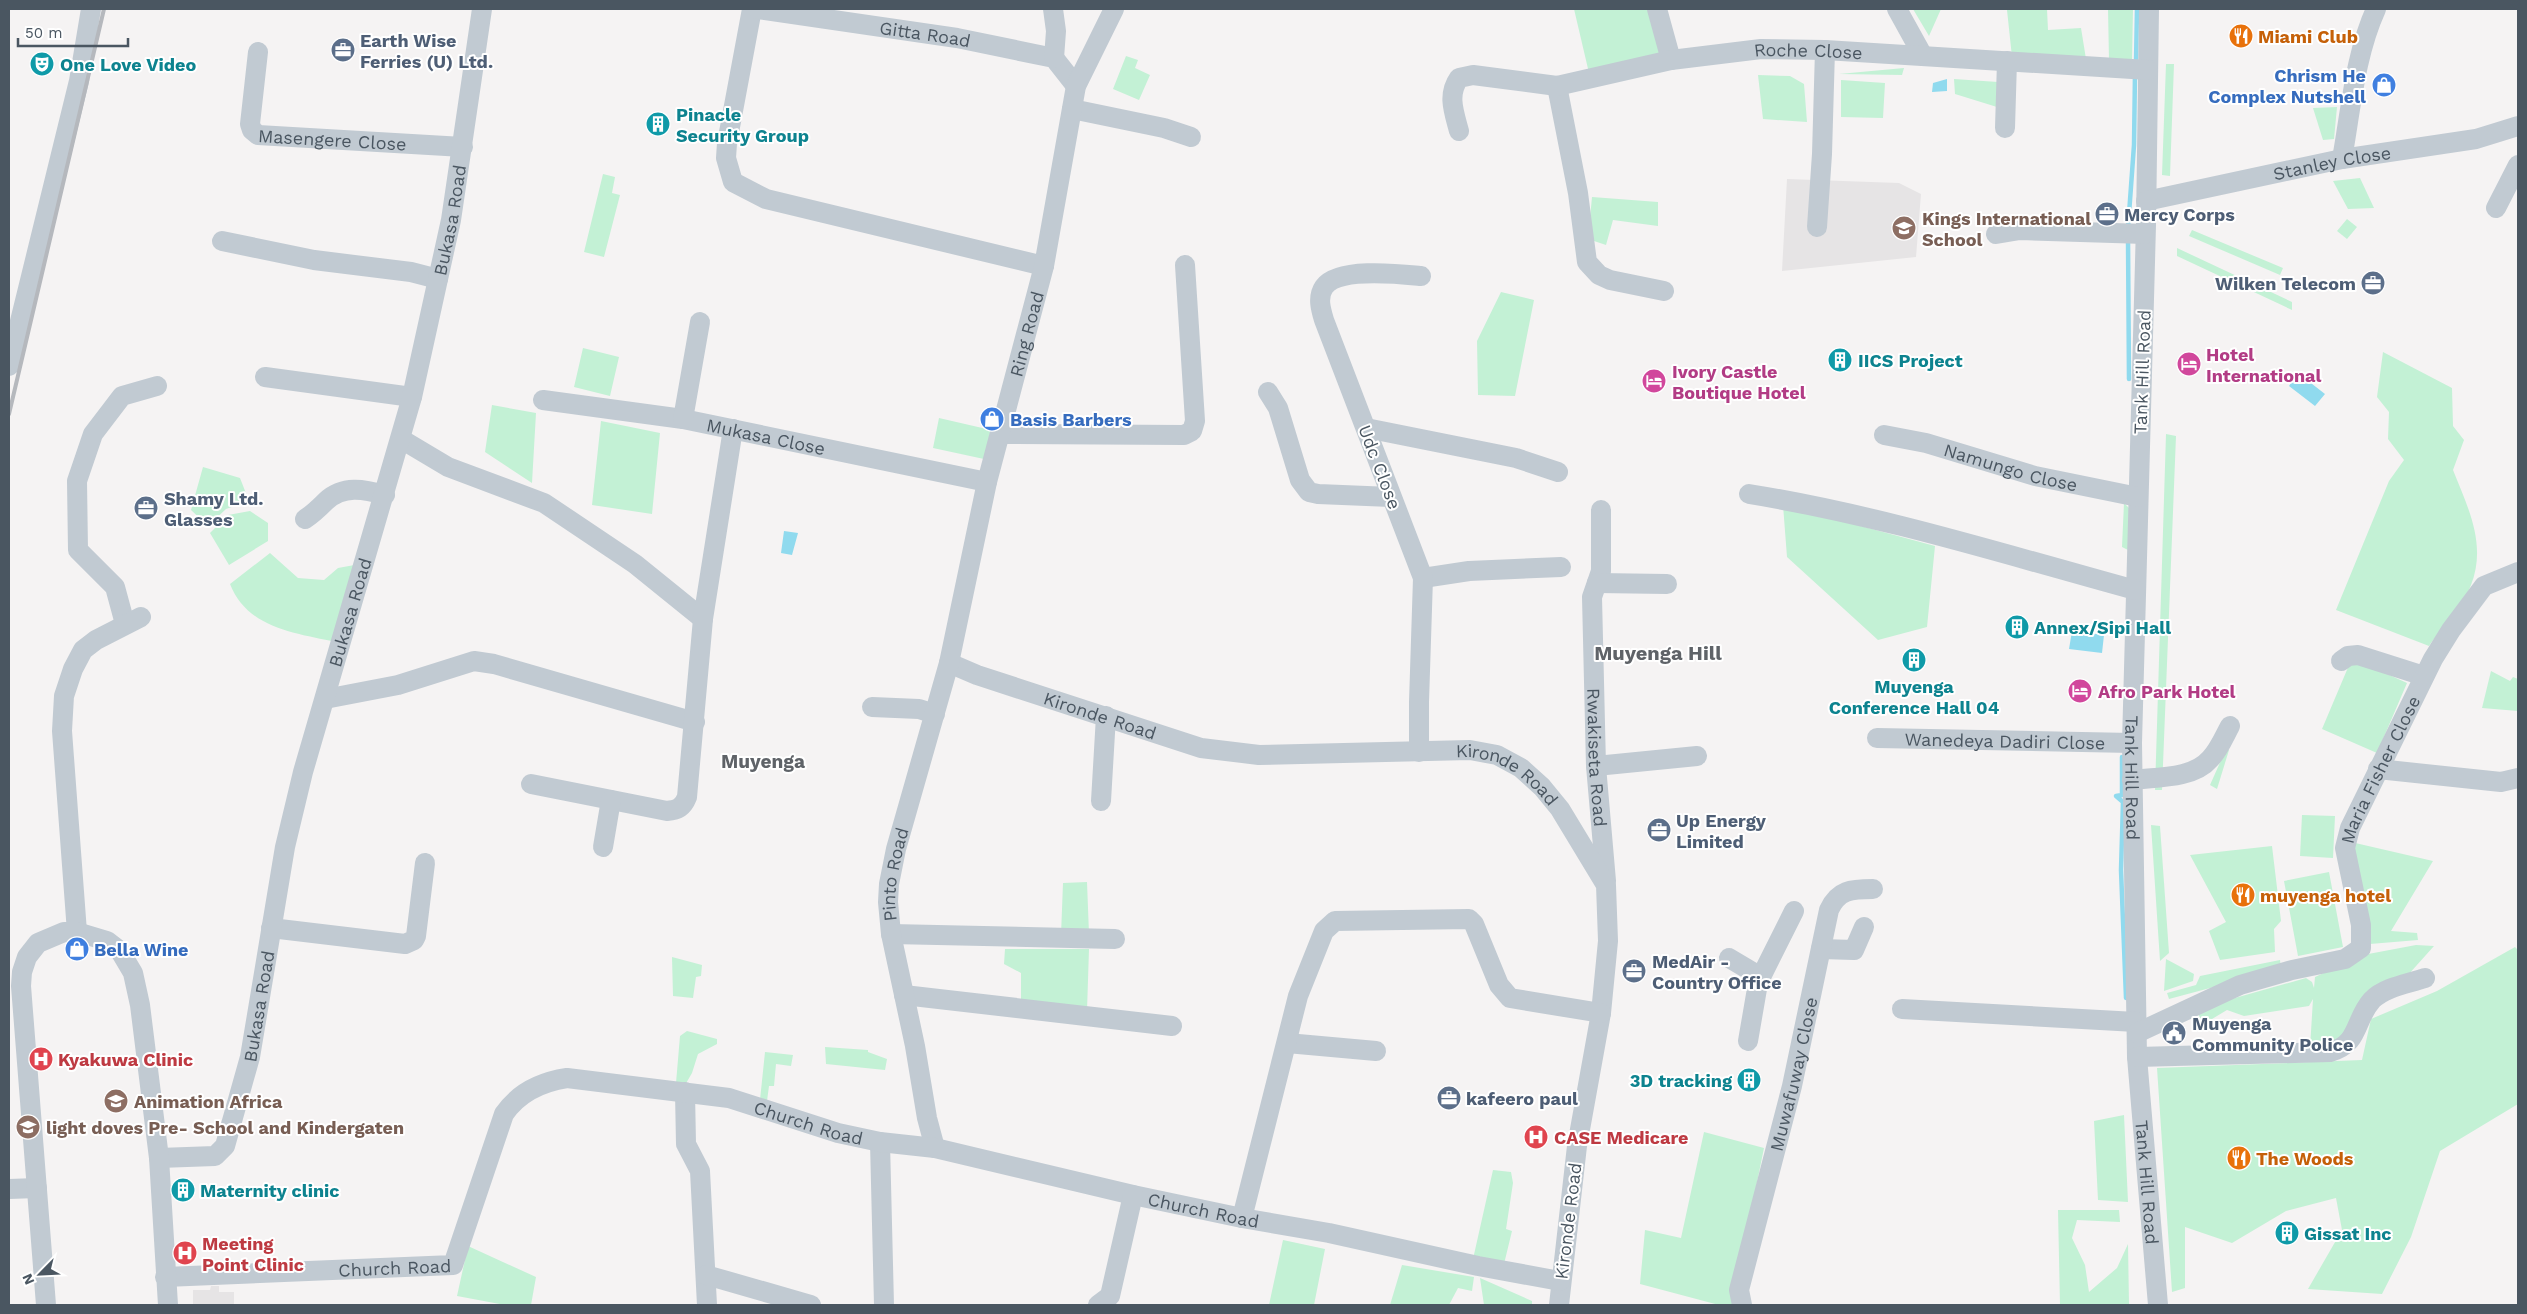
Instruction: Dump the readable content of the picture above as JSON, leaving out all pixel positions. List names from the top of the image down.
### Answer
{
  "streets": {
    "street": [
      "Gitta Road",
      "Roche Close",
      "Masengere Close",
      "Stanley Close",
      "Bukasa Road",
      "Ring Road",
      "Tank Hill Road",
      "Mukasa Close",
      "Namungo Close",
      "Udc Close",
      "Kironde Road",
      "Wanedeya Dadiri Close",
      "Rwakiseta Road",
      "Maria Fisher Close",
      "Pinto Road",
      "Muwafuway Close",
      "Church Road"
    ]
  },
  "crossings": [
    ["Roche Close", "Tank Hill Road"],
    ["Masengere Close", "Bukasa Road"],
    ["Stanley Close", "Tank Hill Road"],
    ["Ring Road", "Mukasa Close"],
    ["Ring Road", "Kironde Road"],
    ["Ring Road", "Pinto Road"],
    ["Tank Hill Road", "Namungo Close"],
    ["Tank Hill Road", "Wanedeya Dadiri Close"],
    ["Tank Hill Road", "Maria Fisher Close"],
    ["Udc Close", "Kironde Road"],
    ["Kironde Road", "Rwakiseta Road"],
    ["Kironde Road", "Pinto Road"],
    ["Kironde Road", "Church Road"],
    ["Pinto Road", "Church Road"]
  ],
  "districts": ["Muyenga Hill", "Muyenga"],
  "places": {
    "restaurant": ["Miami Club", "muyenga hotel", "The Woods"],
    "office": [
      "Earth Wise Ferries (U) Ltd.",
      "Mercy Corps",
      "Wilken Telecom",
      "Shamy Ltd. Glasses",
      "Up Energy Limited",
      "MedAir - Country Office",
      "kafeero paul"
    ],
    "theatre": ["One Love Video"],
    "shop": ["Chrism He Complex Nutshell", "Basis Barbers", "Bella Wine"],
    "building": [
      "Pinacle Security Group",
      "IICS Project",
      "Annex/Sipi Hall",
      "Muyenga Conference Hall 04",
      "3D tracking",
      "Maternity clinic",
      "Gissat Inc"
    ],
    "school or university": ["Kings International School", "Animation Africa", "light doves Pre- School and Kindergaten"],
    "hotel": ["Hotel International", "Ivory Castle Boutique Hotel", "Afro Park Hotel"],
    "public building": ["Muyenga Community Police"],
    "hospital": ["Kyakuwa Clinic", "CASE Medicare", "Meeting Point Clinic"]
  },
  "scale_bar": "50 m",
  "north": "bottom left"
}
